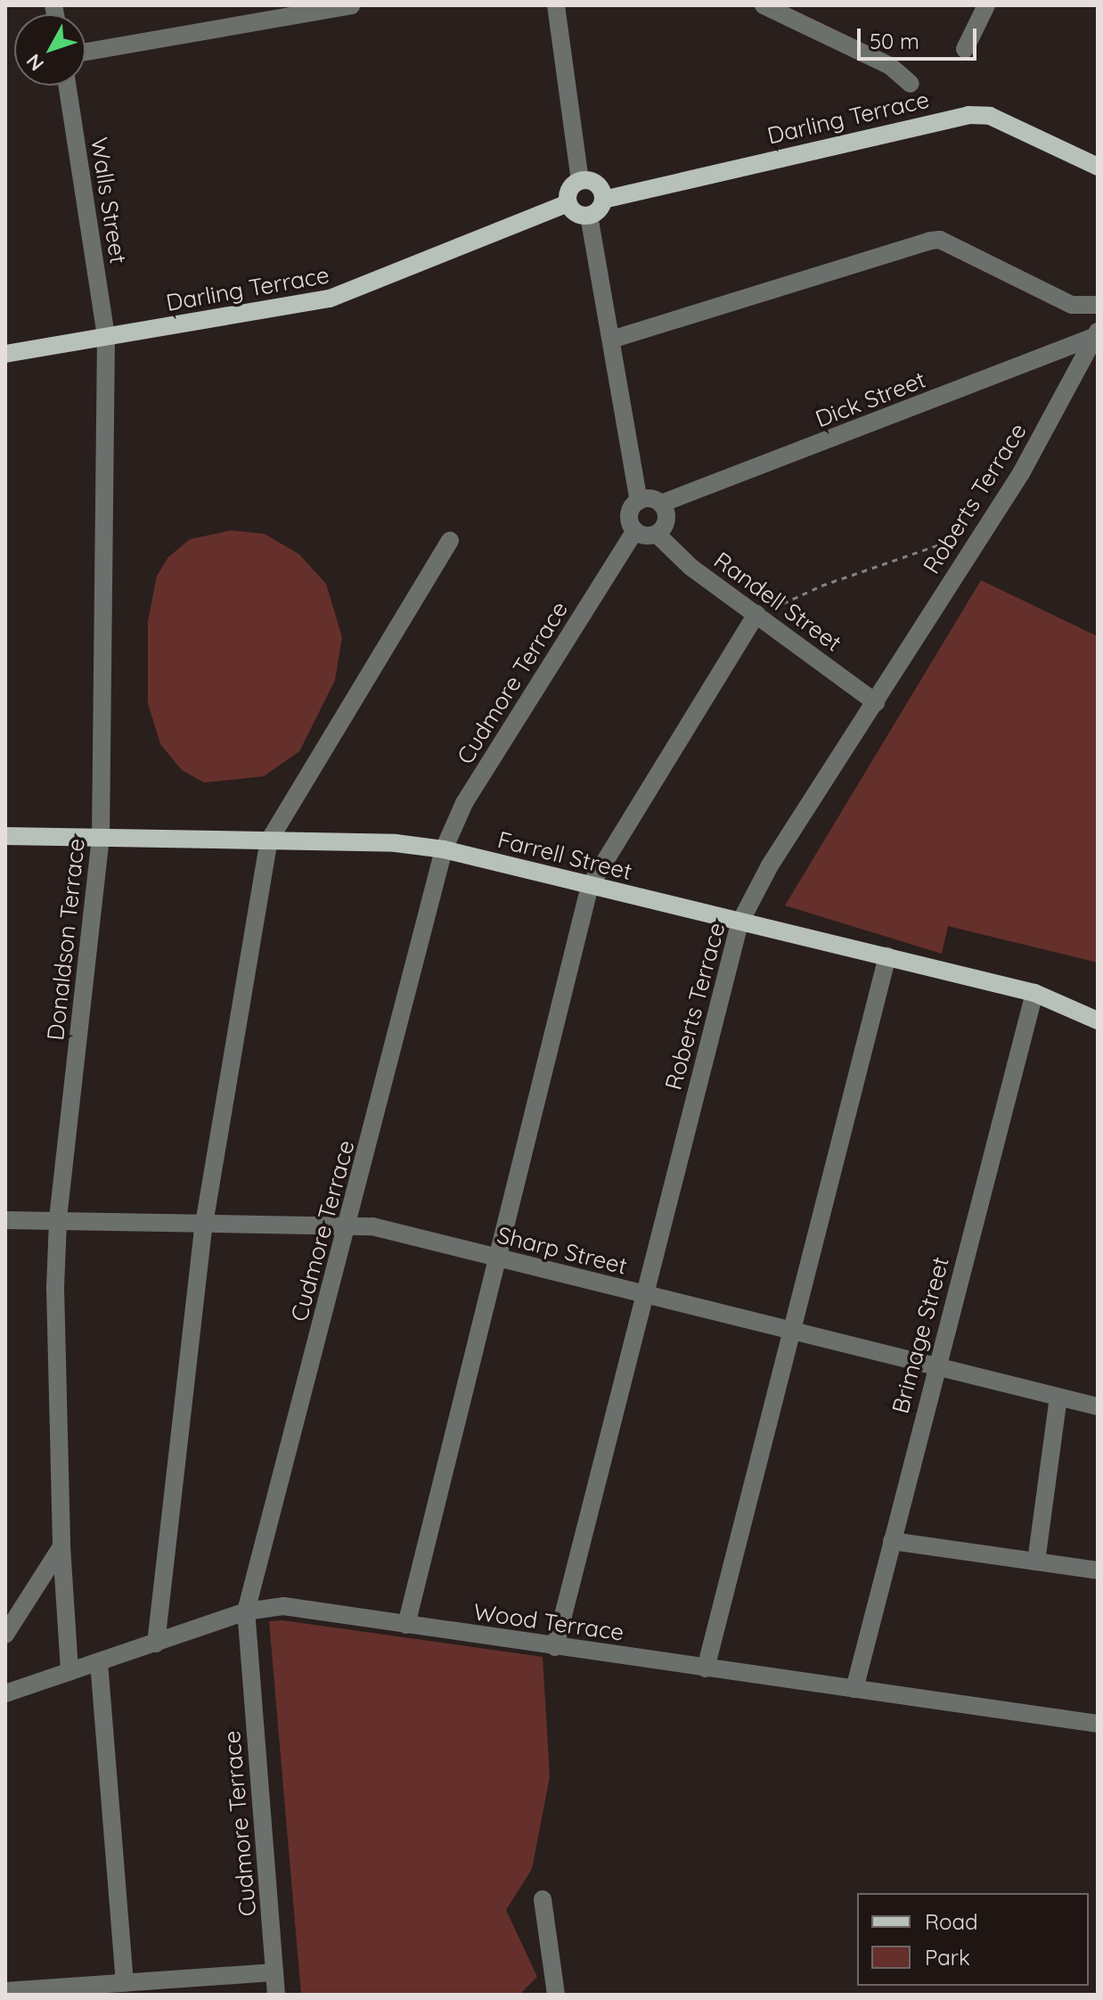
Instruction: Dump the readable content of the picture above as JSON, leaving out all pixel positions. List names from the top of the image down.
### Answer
{
  "streets": {
    "main road": ["Darling Terrace", "Farrell Street"],
    "street": [
      "Walls Street",
      "Dick Street",
      "Roberts Terrace",
      "Randell Street",
      "Cudmore Terrace",
      "Donaldson Terrace",
      "Sharp Street",
      "Brimage Street",
      "Wood Terrace"
    ]
  },
  "crossings": [
    ["Darling Terrace", "Walls Street"],
    ["Darling Terrace", "Donaldson Terrace"],
    ["Walls Street", "Donaldson Terrace"],
    ["Dick Street", "Roberts Terrace"],
    ["Dick Street", "Randell Street"],
    ["Dick Street", "Cudmore Terrace"],
    ["Roberts Terrace", "Randell Street"],
    ["Roberts Terrace", "Farrell Street"],
    ["Roberts Terrace", "Sharp Street"],
    ["Roberts Terrace", "Wood Terrace"],
    ["Randell Street", "Cudmore Terrace"],
    ["Cudmore Terrace", "Farrell Street"],
    ["Cudmore Terrace", "Sharp Street"],
    ["Cudmore Terrace", "Wood Terrace"],
    ["Farrell Street", "Donaldson Terrace"],
    ["Farrell Street", "Brimage Street"],
    ["Donaldson Terrace", "Sharp Street"],
    ["Donaldson Terrace", "Wood Terrace"],
    ["Sharp Street", "Brimage Street"],
    ["Brimage Street", "Wood Terrace"]
  ],
  "legend": ["Road", "Park"],
  "scale_bar": "50 m",
  "north": "bottom left"
}
